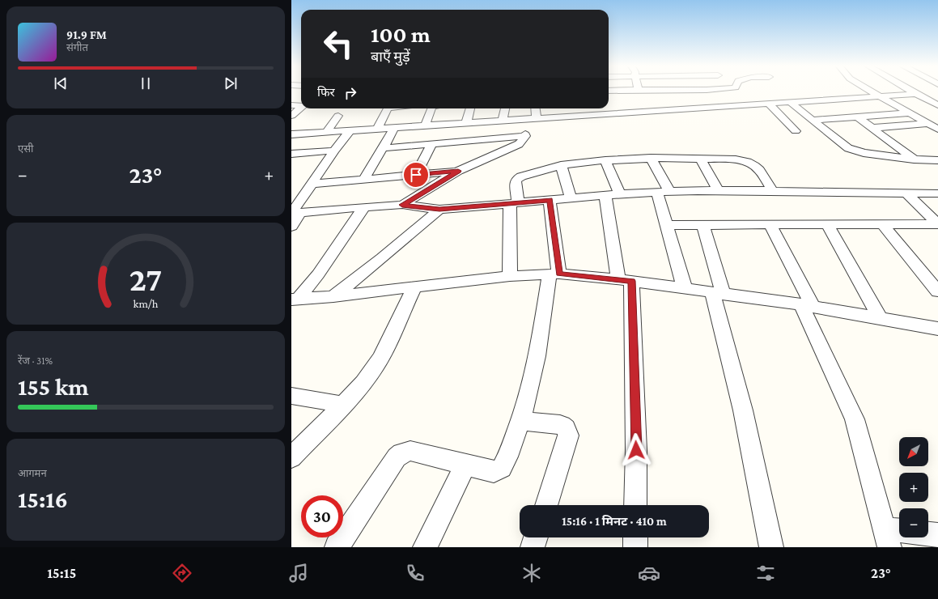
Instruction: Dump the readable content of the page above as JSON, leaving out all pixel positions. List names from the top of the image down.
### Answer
{
  "north": "bottom left",
  "page": {
    "turn": ["100 m", "बाएँ मुड़ें"],
    "song": ["91.9 FM", "संगीत"],
    "then": "फिर",
    "tile": [
      "एसी",
      ["रेंज · 31%", "155 km"],
      ["आगमन", "15:16"]
    ],
    "heat": ["−", "23°", "+"],
    "map_buttons": ["+", "−"],
    "limit": "30",
    "trip": "15:16 · 1 मिनट · 410 m",
    "tabs": ["15:15", "23°"],
    "gauge": ["27", "km/h"]
  }
}
